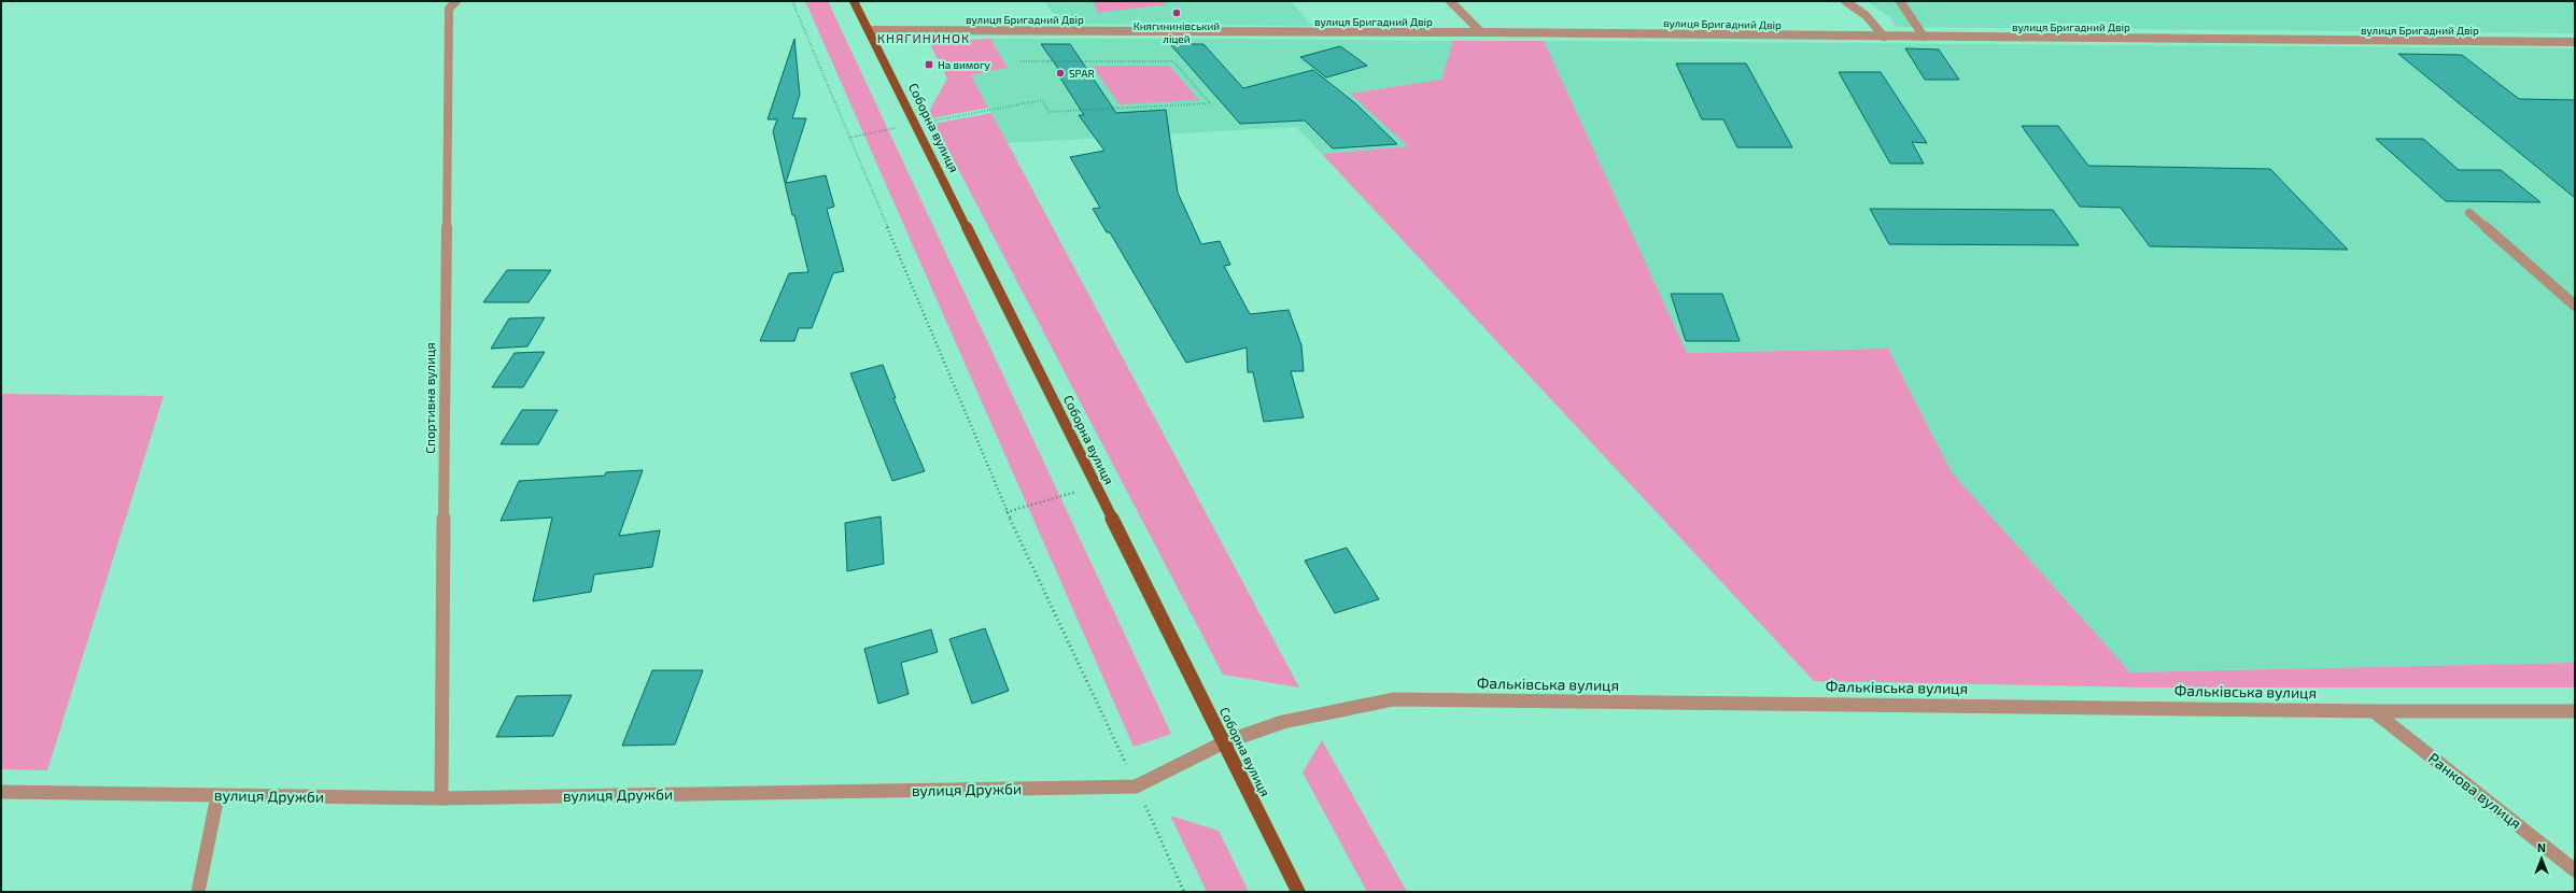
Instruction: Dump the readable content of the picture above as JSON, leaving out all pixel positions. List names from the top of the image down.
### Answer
{
  "streets": {
    "main road": ["Соборна вулиця"],
    "street": [
      "вулиця Бригадний Двір",
      "Спортивна вулиця",
      "Фальківська вулиця",
      "вулиця Дружби",
      "Ранкова вулиця"
    ]
  },
  "crossings": [
    ["вулиця Бригадний Двір", "Соборна вулиця"],
    ["Соборна вулиця", "Фальківська вулиця"],
    ["Соборна вулиця", "вулиця Дружби"],
    ["Спортивна вулиця", "вулиця Дружби"],
    ["Фальківська вулиця", "вулиця Дружби"],
    ["Фальківська вулиця", "Ранкова вулиця"]
  ],
  "districts": ["КНЯГИНИНОК"],
  "places": {
    "other": ["Княгининівський ліцей", "SPAR"],
    "transit": ["На вимогу"]
  },
  "north": "top"
}
